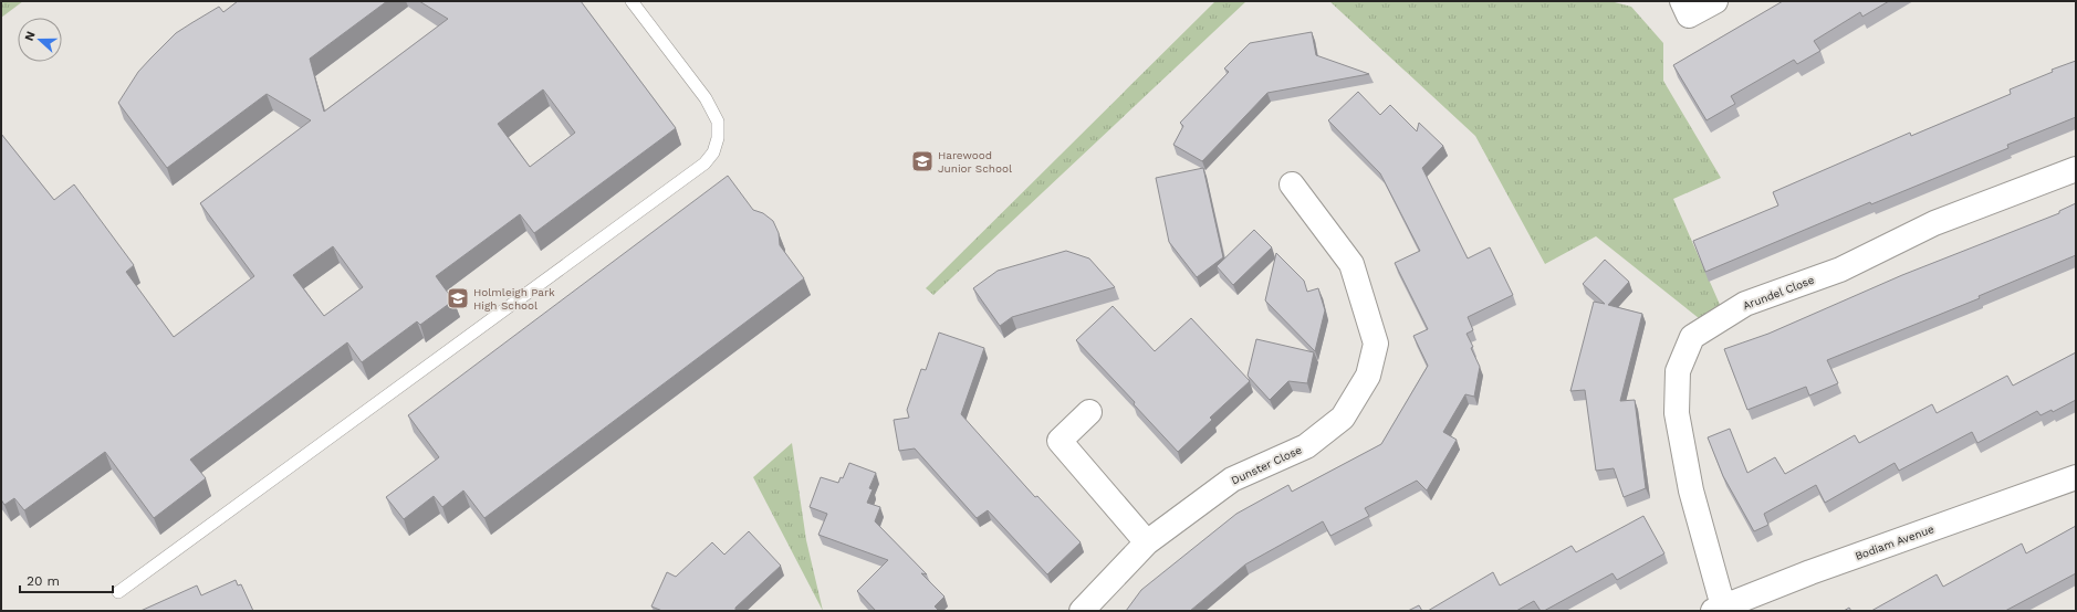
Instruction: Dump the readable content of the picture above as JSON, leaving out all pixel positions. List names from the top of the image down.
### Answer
{
  "streets": {
    "street": ["Arundel Close", "Dunster Close", "Bodiam Avenue"]
  },
  "crossings": [
    ["Arundel Close", "Bodiam Avenue"]
  ],
  "places": {
    "school or university": ["Harewood Junior School", "Holmleigh Park High School"]
  },
  "scale_bar": "20 m",
  "north": "left"
}
